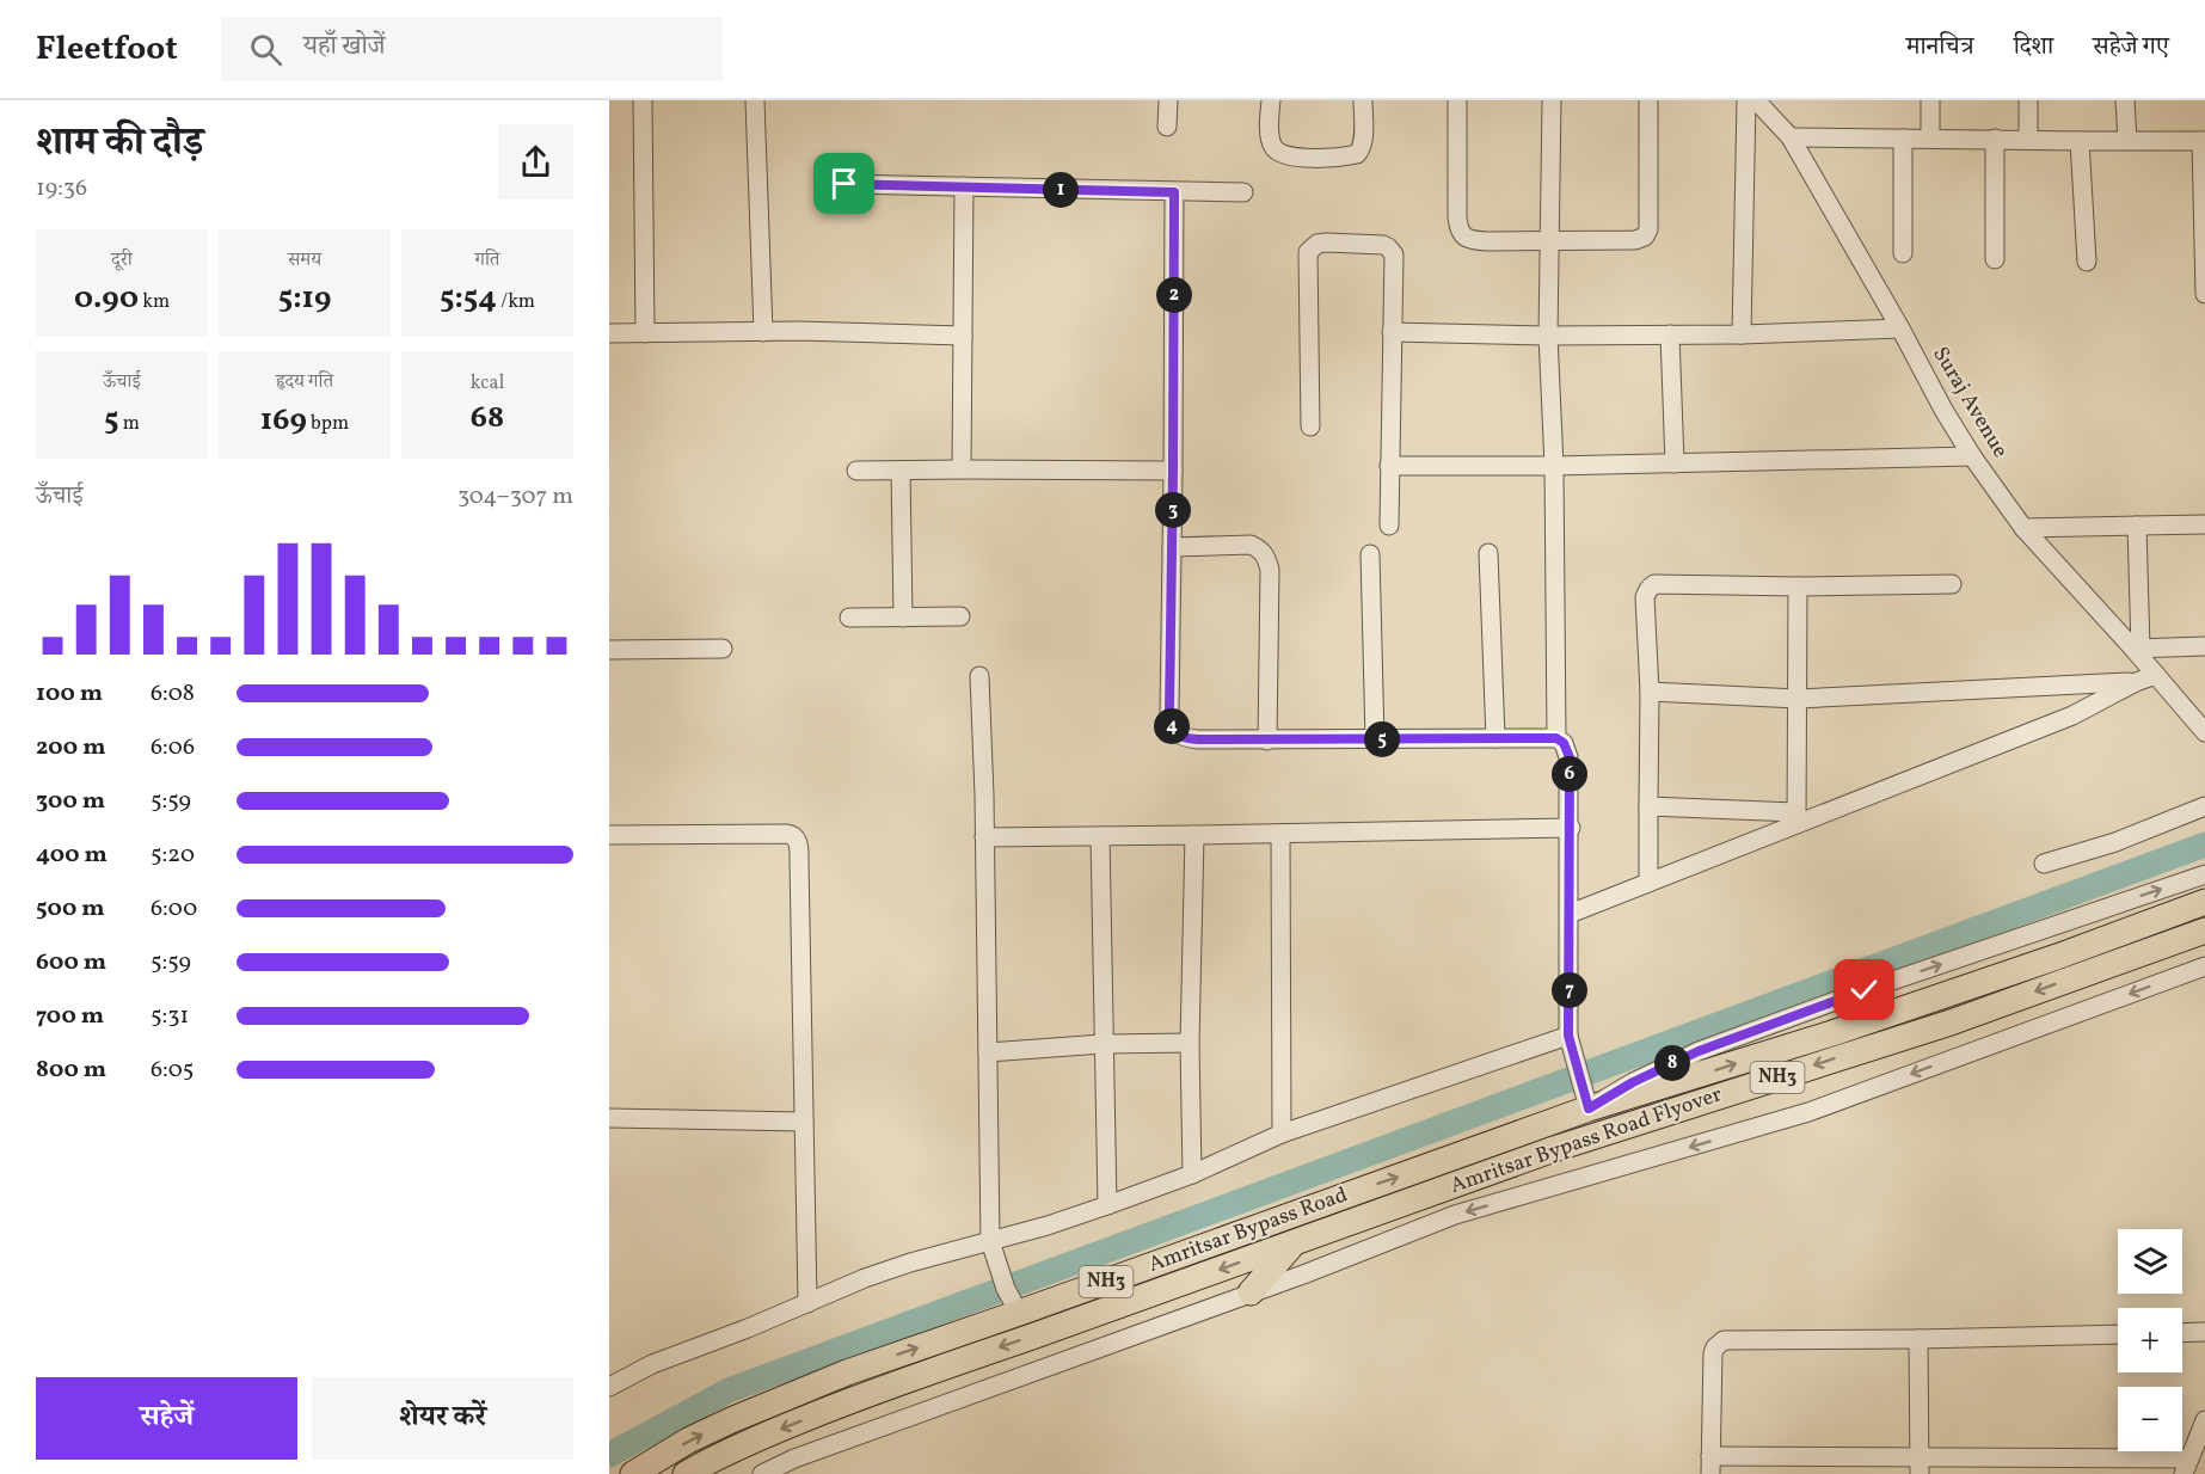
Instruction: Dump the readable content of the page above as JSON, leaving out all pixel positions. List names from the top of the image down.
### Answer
{
  "streets": {
    "highway": ["NH3", "Amritsar Bypass Road Flyover", "Amritsar Bypass Road"],
    "street": ["Suraj Avenue"]
  },
  "crossings": [
    ["Amritsar Bypass Road Flyover", "Amritsar Bypass Road"]
  ],
  "page": {
    "header": "Fleetfoot",
    "search": "यहाँ खोजें",
    "nav": ["मानचित्र", "दिशा", "सहेजे गए"],
    "heading": ["शाम की दौड़", "19:36"],
    "pins": [
      "1",
      "2",
      "3",
      "4",
      "5",
      "6",
      "7",
      "8"
    ],
    "stats": [
      ["दूरी", "0.90 km"],
      ["समय", "5:19"],
      ["गति", "5:54 /km"],
      ["ऊँचाई", "5 m"],
      ["हृदय गति", "169 bpm"],
      ["kcal", "68"]
    ],
    "chart": ["ऊँचाई", "304–307 m"],
    "list": [
      {
        "name": "100 m",
        "note": "6:08"
      },
      {
        "name": "200 m",
        "note": "6:06"
      },
      {
        "name": "300 m",
        "note": "5:59"
      },
      {
        "name": "400 m",
        "note": "5:20"
      },
      {
        "name": "500 m",
        "note": "6:00"
      },
      {
        "name": "600 m",
        "note": "5:59"
      },
      {
        "name": "700 m",
        "note": "5:31"
      },
      {
        "name": "800 m",
        "note": "6:05"
      }
    ],
    "map_buttons": ["+", "−"],
    "buttons": ["सहेजें", "शेयर करें"]
  }
}
